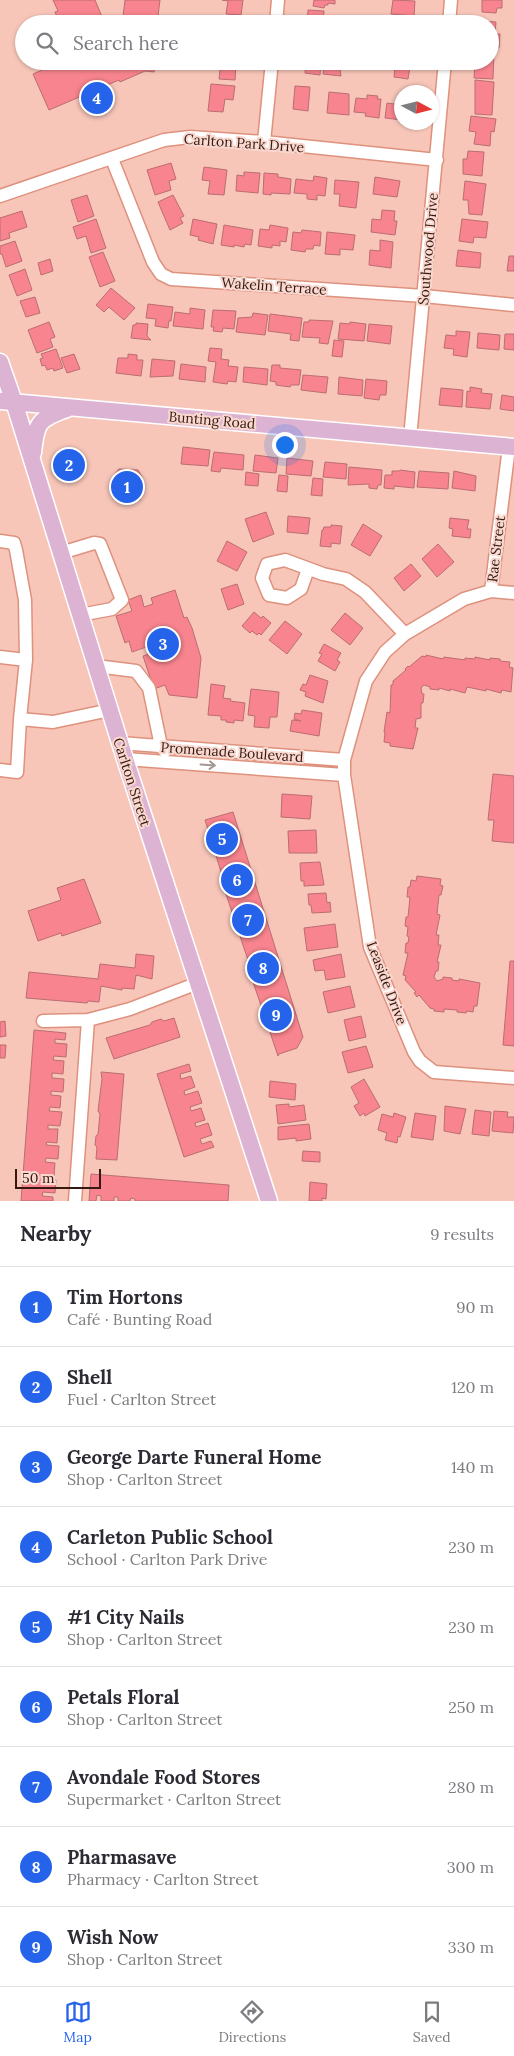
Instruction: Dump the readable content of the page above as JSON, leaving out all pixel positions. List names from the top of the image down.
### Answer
{
  "streets": {
    "main road": ["Bunting Road", "Carlton Street"],
    "street": [
      "Carlton Park Drive",
      "Southwood Drive",
      "Wakelin Terrace",
      "Rae Street",
      "Promenade Boulevard",
      "Leaside Drive"
    ]
  },
  "crossings": [
    ["Carlton Park Drive", "Southwood Drive"],
    ["Carlton Park Drive", "Wakelin Terrace"],
    ["Southwood Drive", "Wakelin Terrace"],
    ["Southwood Drive", "Bunting Road"],
    ["Bunting Road", "Rae Street"],
    ["Bunting Road", "Carlton Street"],
    ["Rae Street", "Leaside Drive"],
    ["Promenade Boulevard", "Carlton Street"],
    ["Promenade Boulevard", "Leaside Drive"]
  ],
  "scale_bar": "50 m",
  "north": "right",
  "page": {
    "search": "Search here",
    "pins": [
      "4",
      "2",
      "1",
      "3",
      "5",
      "6",
      "7",
      "8",
      "9"
    ],
    "scale": "50 m",
    "heading": ["Nearby", "9 results"],
    "list": [
      {
        "mark": "1",
        "name": "Tim Hortons",
        "note": "Café · Bunting Road",
        "value": "90 m"
      },
      {
        "mark": "2",
        "name": "Shell",
        "note": "Fuel · Carlton Street",
        "value": "120 m"
      },
      {
        "mark": "3",
        "name": "George Darte Funeral Home",
        "note": "Shop · Carlton Street",
        "value": "140 m"
      },
      {
        "mark": "4",
        "name": "Carleton Public School",
        "note": "School · Carlton Park Drive",
        "value": "230 m"
      },
      {
        "mark": "5",
        "name": "#1 City Nails",
        "note": "Shop · Carlton Street",
        "value": "230 m"
      },
      {
        "mark": "6",
        "name": "Petals Floral",
        "note": "Shop · Carlton Street",
        "value": "250 m"
      },
      {
        "mark": "7",
        "name": "Avondale Food Stores",
        "note": "Supermarket · Carlton Street",
        "value": "280 m"
      },
      {
        "mark": "8",
        "name": "Pharmasave",
        "note": "Pharmacy · Carlton Street",
        "value": "300 m"
      },
      {
        "mark": "9",
        "name": "Wish Now",
        "note": "Shop · Carlton Street",
        "value": "330 m"
      }
    ],
    "nav": ["Map", "Directions", "Saved"]
  }
}
